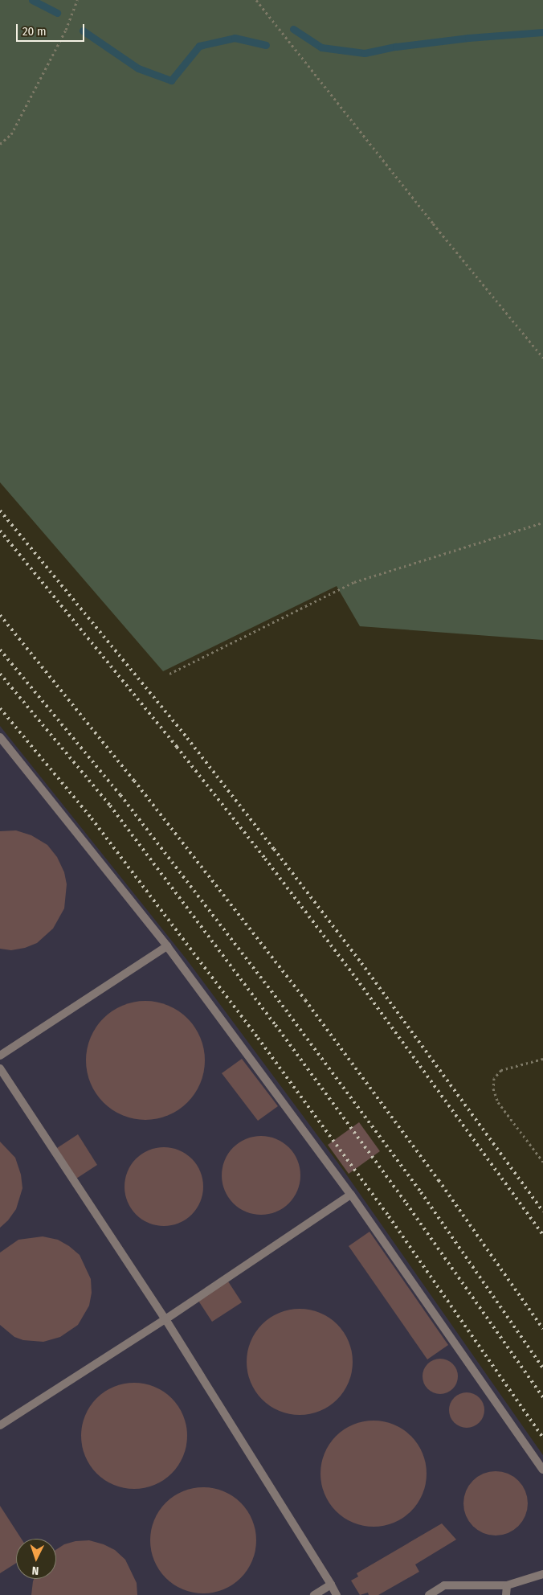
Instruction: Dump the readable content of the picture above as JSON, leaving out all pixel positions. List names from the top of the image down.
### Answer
{
  "scale_bar": "20 m",
  "north": "bottom"
}
